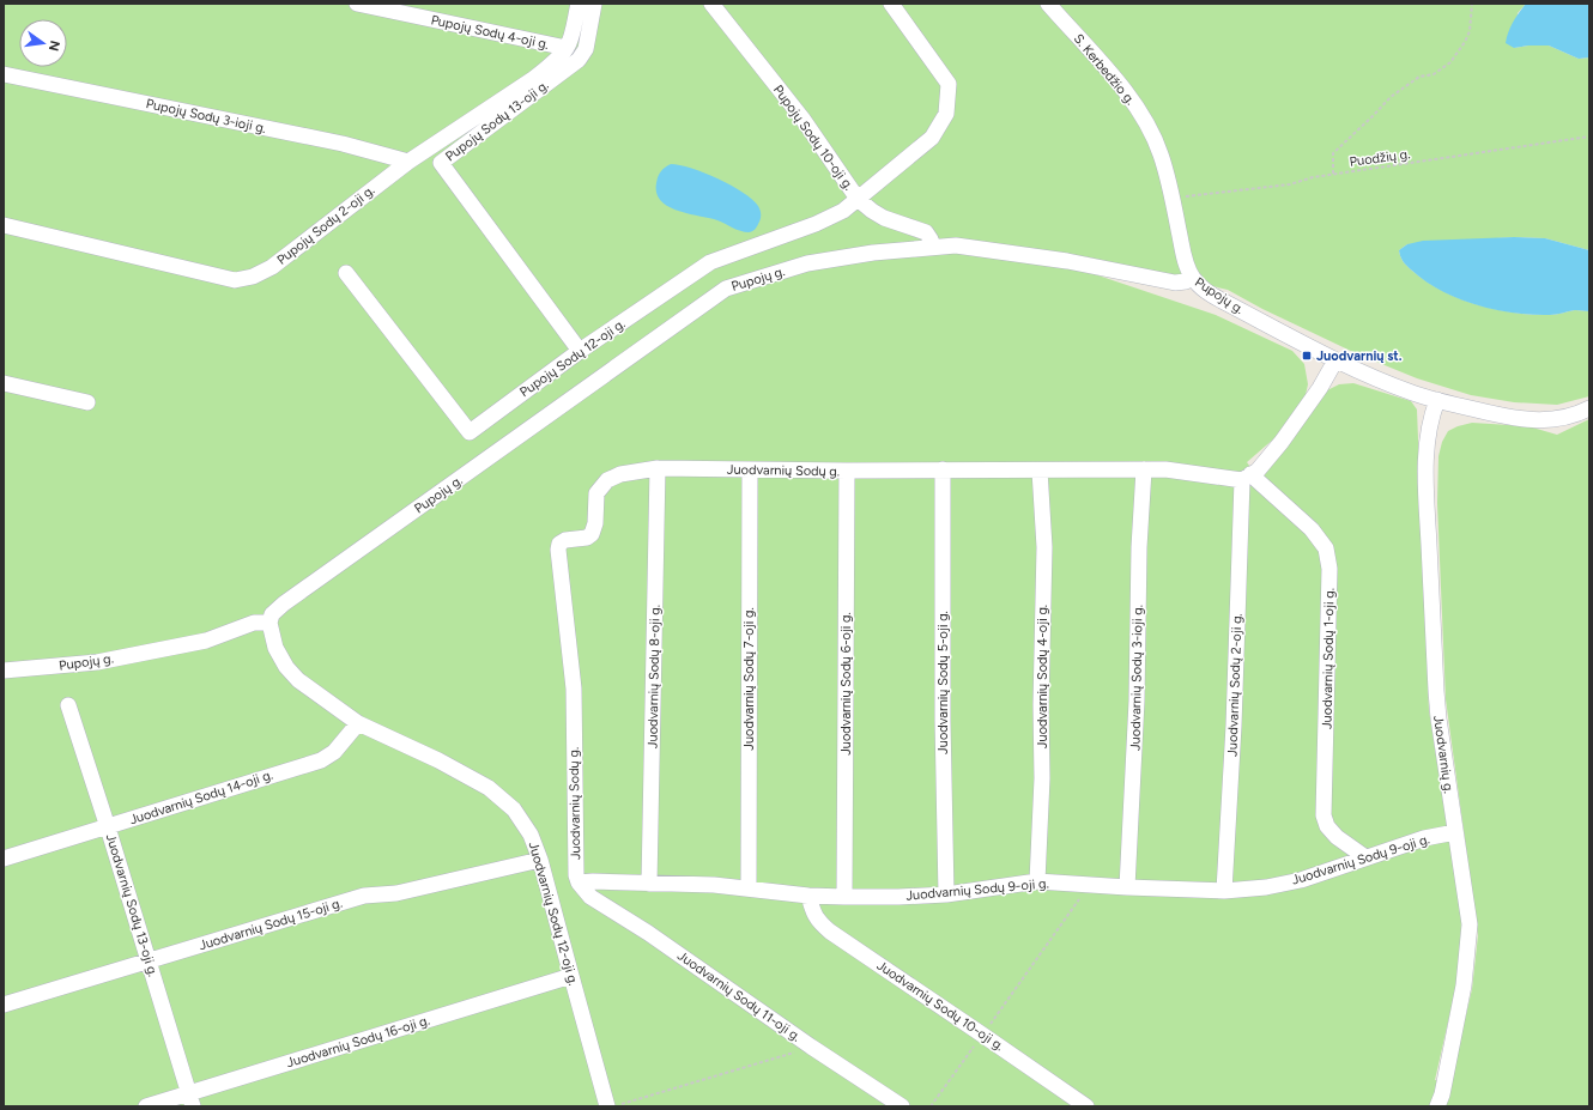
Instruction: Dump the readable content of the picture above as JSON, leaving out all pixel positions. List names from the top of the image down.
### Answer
{
  "streets": {
    "street": [
      "Pupojų Sodų 4-oji g.",
      "S. Kerbedžio g.",
      "Pupojų Sodų 3-ioji g.",
      "Pupojų Sodų 13-oji g.",
      "Pupojų Sodų 10-oji g.",
      "Pupojų Sodų 2-oji g.",
      "Pupojų g.",
      "Pupojų Sodų 12-oji g.",
      "Juodvarnių Sodų g.",
      "Juodvarnių Sodų 1-oji g.",
      "Juodvarnių Sodų 8-oji g.",
      "Juodvarnių Sodų 4-oji g.",
      "Juodvarnių Sodų 3-ioji g.",
      "Juodvarnių Sodų 7-oji g.",
      "Juodvarnių Sodų 5-oji g.",
      "Juodvarnių Sodų 6-oji g.",
      "Juodvarnių Sodų 2-oji g.",
      "Juodvarnių g.",
      "Juodvarnių Sodų 14-oji g.",
      "Juodvarnių Sodų 9-oji g.",
      "Juodvarnių Sodų 13-oji g.",
      "Juodvarnių Sodų 12-oji g.",
      "Juodvarnių Sodų 15-oji g.",
      "Juodvarnių Sodų 11-oji g.",
      "Juodvarnių Sodų 10-oji g.",
      "Juodvarnių Sodų 16-oji g."
    ],
    "path": ["Puodžių g."]
  },
  "crossings": [
    ["Pupojų Sodų 4-oji g.", "Pupojų Sodų 2-oji g."],
    ["S. Kerbedžio g.", "Puodžių g."],
    ["S. Kerbedžio g.", "Pupojų g."],
    ["Pupojų Sodų 3-ioji g.", "Pupojų Sodų 2-oji g."],
    ["Pupojų Sodų 13-oji g.", "Pupojų Sodų 12-oji g."],
    ["Pupojų Sodų 10-oji g.", "Pupojų g."],
    ["Pupojų Sodų 10-oji g.", "Pupojų Sodų 12-oji g."],
    ["Pupojų g.", "Juodvarnių g."],
    ["Pupojų g.", "Juodvarnių Sodų 12-oji g."],
    ["Juodvarnių Sodų g.", "Juodvarnių Sodų 1-oji g."],
    ["Juodvarnių Sodų g.", "Juodvarnių Sodų 8-oji g."],
    ["Juodvarnių Sodų g.", "Juodvarnių Sodų 4-oji g."],
    ["Juodvarnių Sodų g.", "Juodvarnių Sodų 3-ioji g."],
    ["Juodvarnių Sodų g.", "Juodvarnių Sodų 7-oji g."],
    ["Juodvarnių Sodų g.", "Juodvarnių Sodų 5-oji g."],
    ["Juodvarnių Sodų g.", "Juodvarnių Sodų 6-oji g."],
    ["Juodvarnių Sodų g.", "Juodvarnių Sodų 2-oji g."],
    ["Juodvarnių Sodų g.", "Juodvarnių Sodų 9-oji g."],
    ["Juodvarnių Sodų g.", "Juodvarnių Sodų 11-oji g."],
    ["Juodvarnių Sodų 1-oji g.", "Juodvarnių Sodų 2-oji g."],
    ["Juodvarnių Sodų 1-oji g.", "Juodvarnių Sodų 9-oji g."],
    ["Juodvarnių Sodų 8-oji g.", "Juodvarnių Sodų 9-oji g."],
    ["Juodvarnių Sodų 4-oji g.", "Juodvarnių Sodų 9-oji g."],
    ["Juodvarnių Sodų 3-ioji g.", "Juodvarnių Sodų 9-oji g."],
    ["Juodvarnių Sodų 7-oji g.", "Juodvarnių Sodų 9-oji g."],
    ["Juodvarnių Sodų 5-oji g.", "Juodvarnių Sodų 9-oji g."],
    ["Juodvarnių Sodų 6-oji g.", "Juodvarnių Sodų 9-oji g."],
    ["Juodvarnių Sodų 2-oji g.", "Juodvarnių Sodų 9-oji g."],
    ["Juodvarnių g.", "Juodvarnių Sodų 9-oji g."],
    ["Juodvarnių Sodų 14-oji g.", "Juodvarnių Sodų 13-oji g."],
    ["Juodvarnių Sodų 14-oji g.", "Juodvarnių Sodų 12-oji g."],
    ["Juodvarnių Sodų 9-oji g.", "Juodvarnių Sodų 11-oji g."],
    ["Juodvarnių Sodų 9-oji g.", "Juodvarnių Sodų 10-oji g."],
    ["Juodvarnių Sodų 13-oji g.", "Juodvarnių Sodų 15-oji g."],
    ["Juodvarnių Sodų 13-oji g.", "Juodvarnių Sodų 16-oji g."],
    ["Juodvarnių Sodų 12-oji g.", "Juodvarnių Sodų 15-oji g."],
    ["Juodvarnių Sodų 12-oji g.", "Juodvarnių Sodų 16-oji g."]
  ],
  "places": {
    "transit": ["Juodvarnių st."]
  },
  "north": "right"
}
